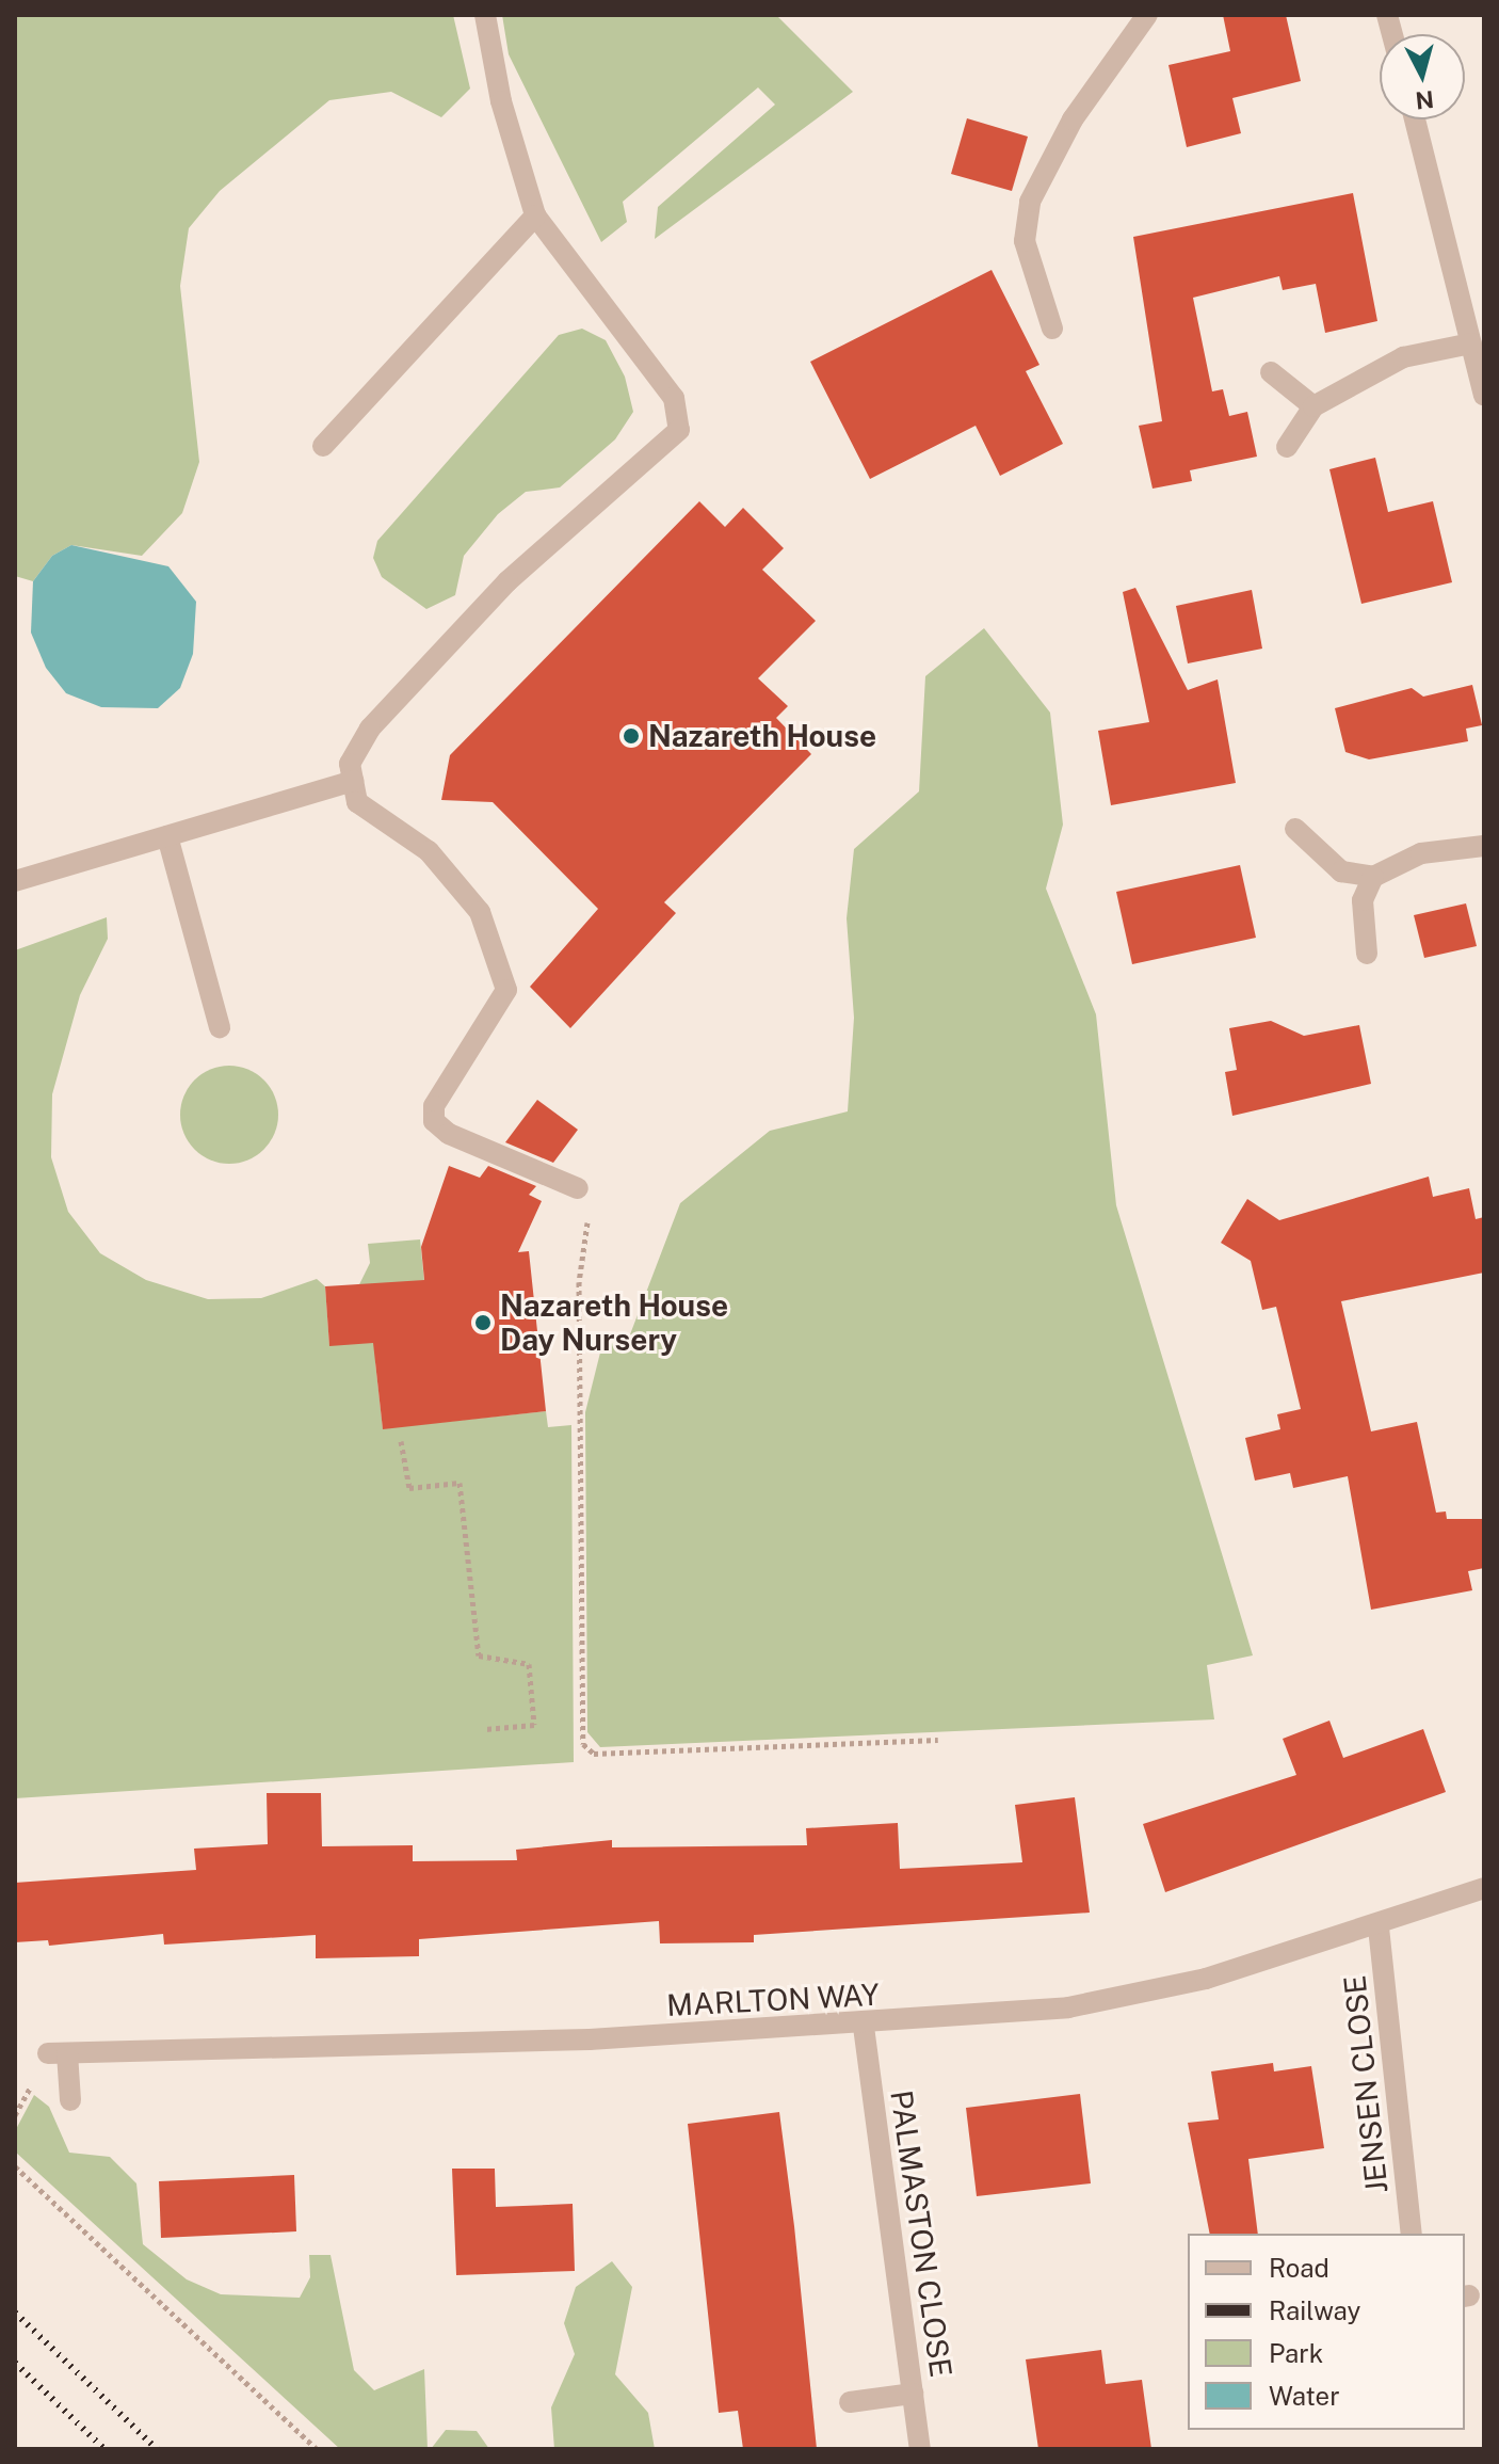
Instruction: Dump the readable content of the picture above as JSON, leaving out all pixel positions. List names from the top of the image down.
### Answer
{
  "streets": {
    "street": ["MARLTON WAY", "JENSEN CLOSE", "PALMASTON CLOSE"]
  },
  "crossings": [
    ["MARLTON WAY", "JENSEN CLOSE"],
    ["MARLTON WAY", "PALMASTON CLOSE"]
  ],
  "places": ["Nazareth House", "Nazareth House Day Nursery"],
  "legend": [
    "Road",
    "Railway",
    "Park",
    "Water"
  ],
  "north": "bottom"
}
